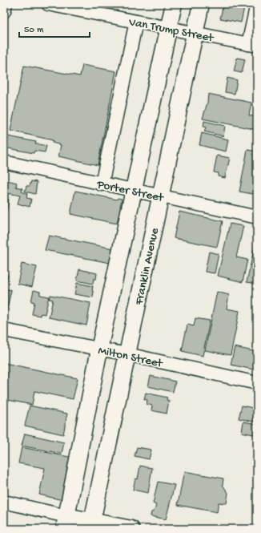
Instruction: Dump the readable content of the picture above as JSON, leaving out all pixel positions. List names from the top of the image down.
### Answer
{
  "streets": {
    "main road": ["Franklin Avenue"],
    "street": ["Van Trump Street", "Porter Street", "Milton Street"]
  },
  "crossings": [
    ["Van Trump Street", "Franklin Avenue"],
    ["Porter Street", "Franklin Avenue"],
    ["Franklin Avenue", "Milton Street"]
  ],
  "scale_bar": "50 m"
}
